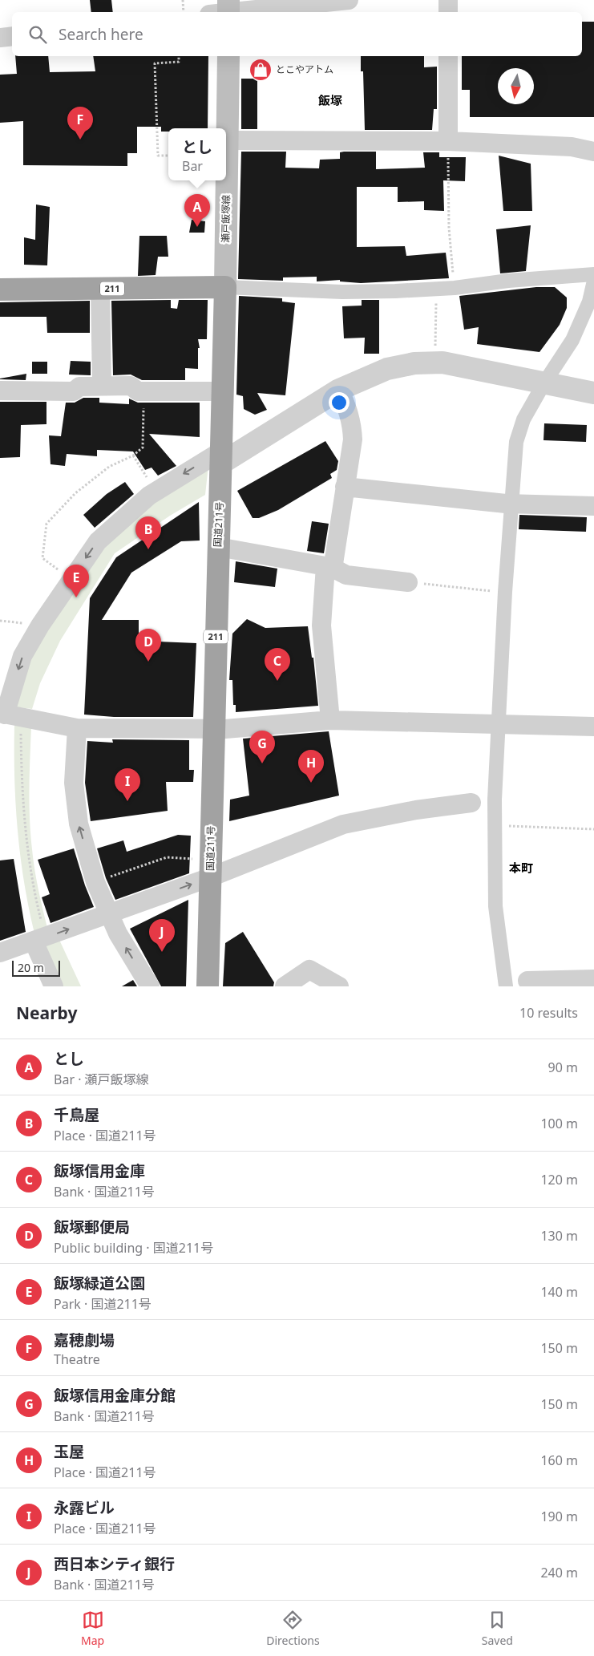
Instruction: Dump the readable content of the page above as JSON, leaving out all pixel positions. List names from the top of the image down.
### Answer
{
  "streets": {
    "highway": ["211", "国道211号"],
    "main road": ["瀬戸飯塚線"]
  },
  "crossings": [
    ["瀬戸飯塚線", "211"],
    ["瀬戸飯塚線", "国道211号"],
    ["211", "国道211号"]
  ],
  "districts": ["飯塚", "本町"],
  "places": {
    "shop": ["とこやアトム"]
  },
  "scale_bar": "20 m",
  "north": "bottom",
  "page": {
    "search": "Search here",
    "pins": [
      "F",
      "A",
      "B",
      "E",
      "D",
      "C",
      "G",
      "H",
      "I",
      "J"
    ],
    "popup": ["とし", "Bar"],
    "scale": "20 m",
    "heading": ["Nearby", "10 results"],
    "list": [
      {
        "mark": "A",
        "name": "とし",
        "note": "Bar · 瀬戸飯塚線",
        "value": "90 m"
      },
      {
        "mark": "B",
        "name": "千鳥屋",
        "note": "Place · 国道211号",
        "value": "100 m"
      },
      {
        "mark": "C",
        "name": "飯塚信用金庫",
        "note": "Bank · 国道211号",
        "value": "120 m"
      },
      {
        "mark": "D",
        "name": "飯塚郵便局",
        "note": "Public building · 国道211号",
        "value": "130 m"
      },
      {
        "mark": "E",
        "name": "飯塚緑道公園",
        "note": "Park · 国道211号",
        "value": "140 m"
      },
      {
        "mark": "F",
        "name": "嘉穂劇場",
        "note": "Theatre",
        "value": "150 m"
      },
      {
        "mark": "G",
        "name": "飯塚信用金庫分館",
        "note": "Bank · 国道211号",
        "value": "150 m"
      },
      {
        "mark": "H",
        "name": "玉屋",
        "note": "Place · 国道211号",
        "value": "160 m"
      },
      {
        "mark": "I",
        "name": "永露ビル",
        "note": "Place · 国道211号",
        "value": "190 m"
      },
      {
        "mark": "J",
        "name": "西日本シティ銀行",
        "note": "Bank · 国道211号",
        "value": "240 m"
      }
    ],
    "nav": ["Map", "Directions", "Saved"]
  }
}
